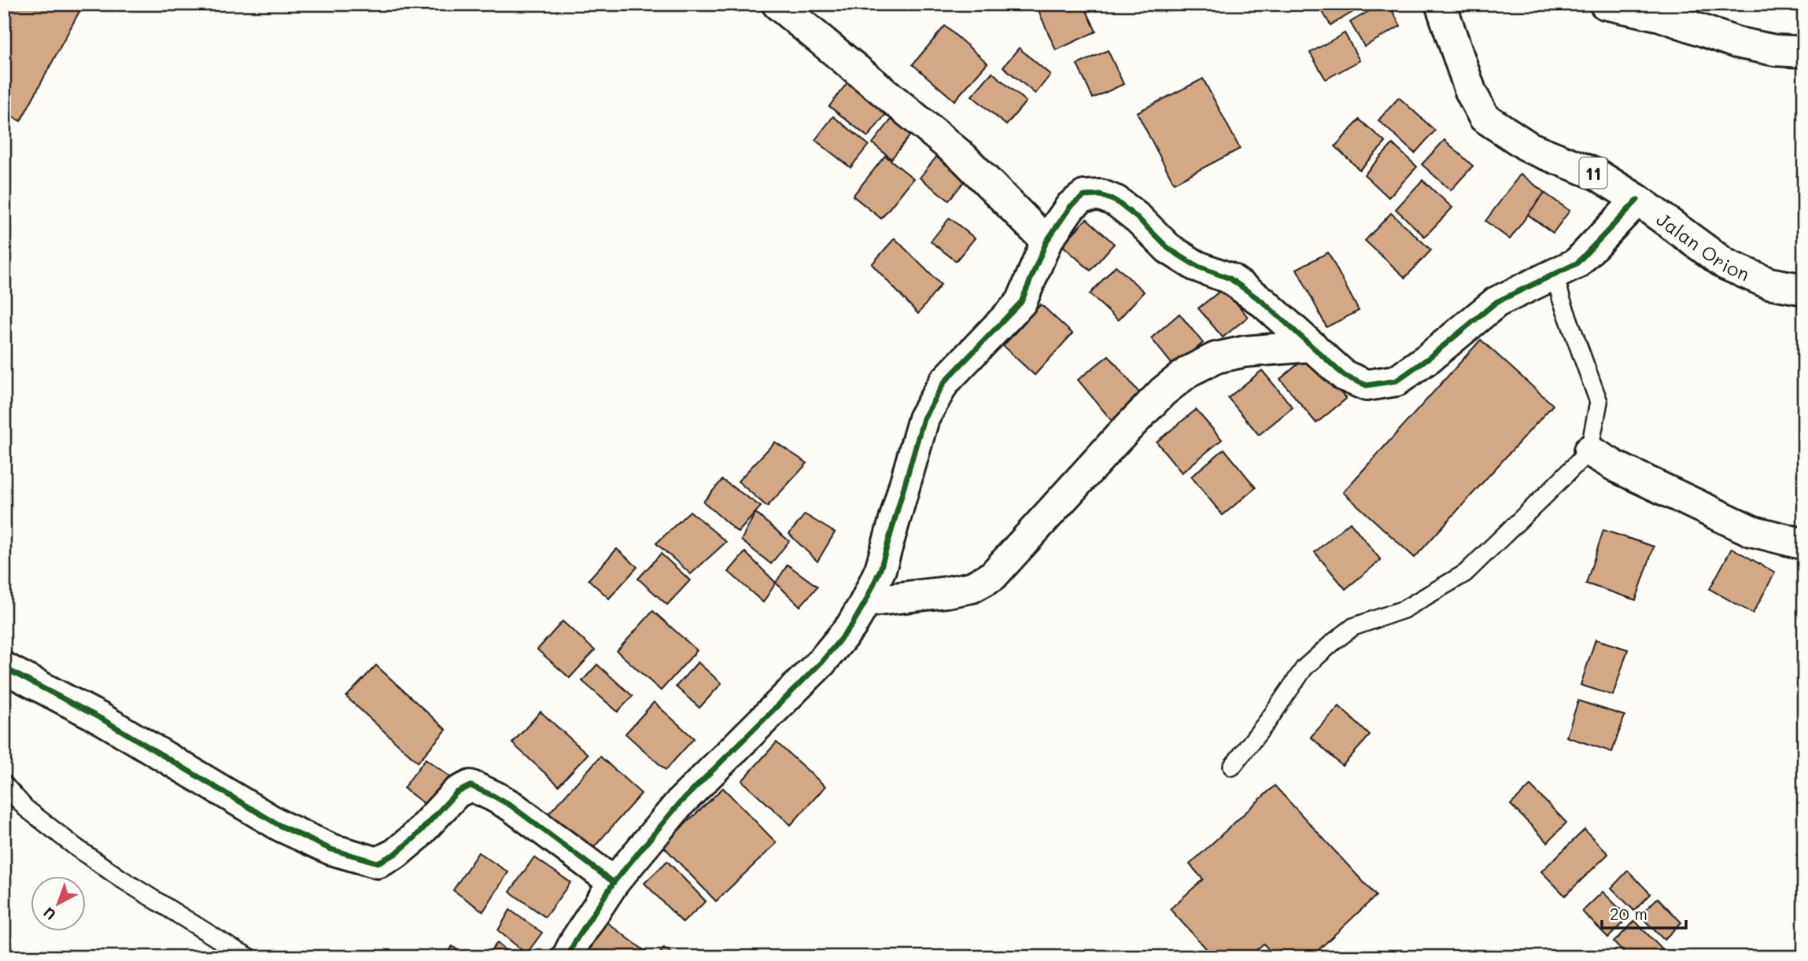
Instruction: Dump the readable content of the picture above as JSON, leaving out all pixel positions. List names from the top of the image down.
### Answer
{
  "streets": {
    "main road": ["11", "Jalan Orion"]
  },
  "scale_bar": "20 m",
  "north": "bottom left"
}
